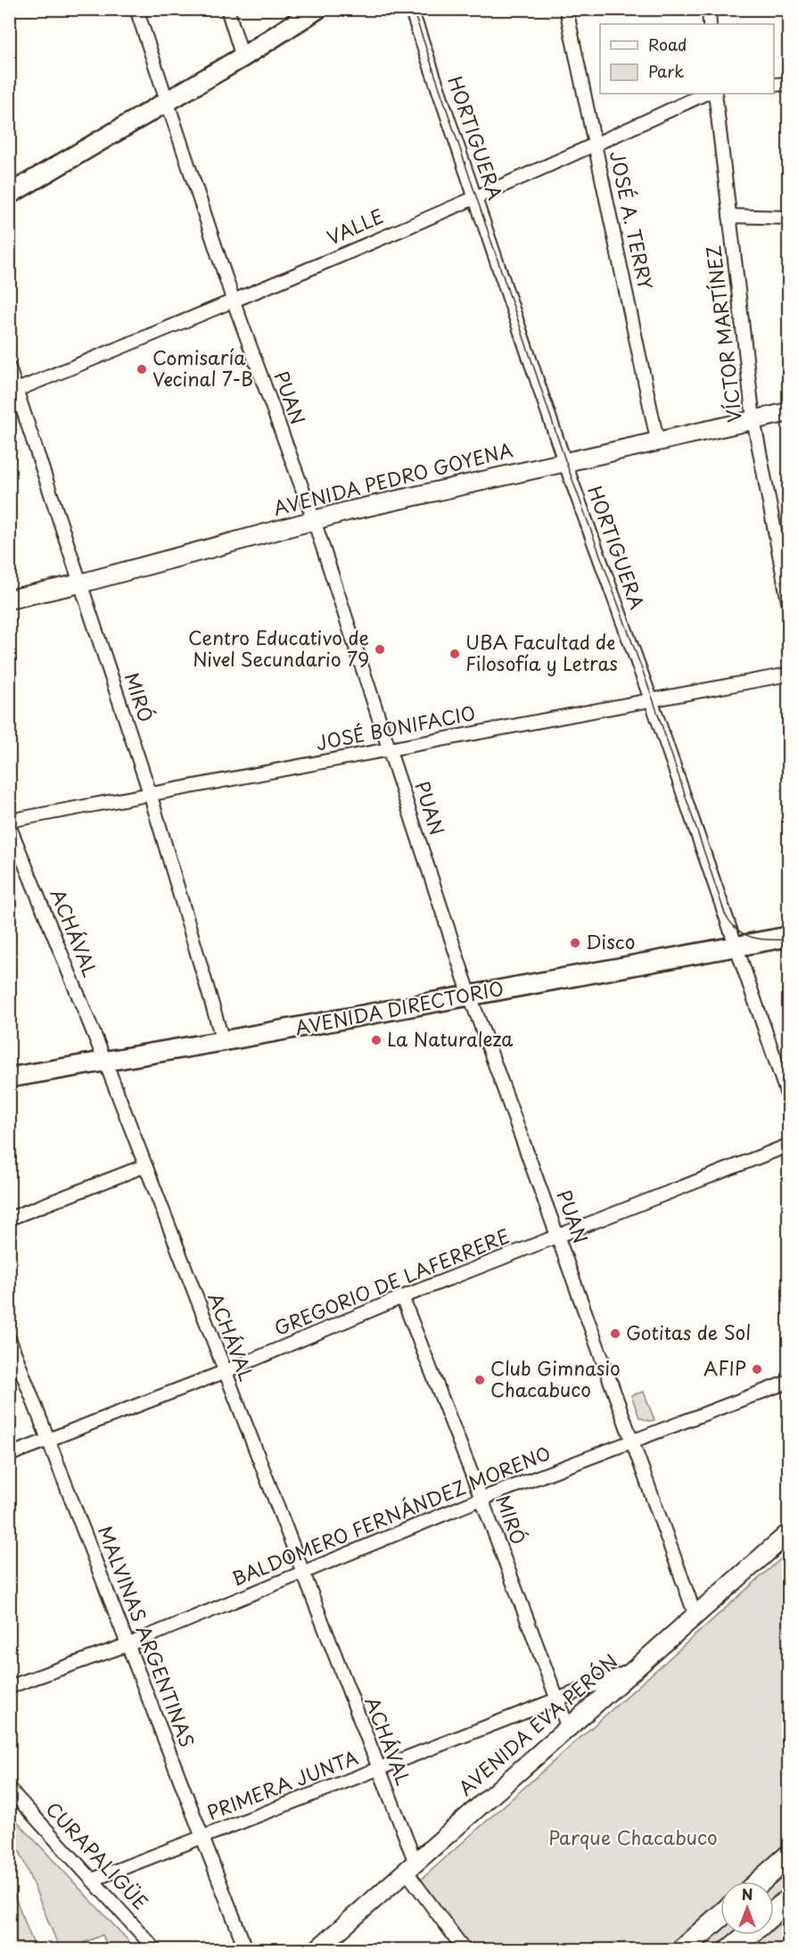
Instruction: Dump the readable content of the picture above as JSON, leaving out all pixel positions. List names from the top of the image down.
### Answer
{
  "streets": {
    "main road": ["AVENIDA PEDRO GOYENA", "AVENIDA DIRECTORIO", "AVENIDA EVA PERÓN"],
    "street": [
      "HORTIGUERA",
      "JOSÉ A. TERRY",
      "VALLE",
      "VÍCTOR MARTÍNEZ",
      "PUAN",
      "MIRÓ",
      "JOSÉ BONIFACIO",
      "ACHÁVAL",
      "GREGORIO DE LAFERRERE",
      "BALDOMERO FERNÁNDEZ MORENO",
      "MALVINAS ARGENTINAS",
      "PRIMERA JUNTA",
      "CURAPALIGÜE"
    ]
  },
  "crossings": [
    ["HORTIGUERA", "VALLE"],
    ["HORTIGUERA", "AVENIDA PEDRO GOYENA"],
    ["HORTIGUERA", "JOSÉ BONIFACIO"],
    ["HORTIGUERA", "AVENIDA DIRECTORIO"],
    ["JOSÉ A. TERRY", "VALLE"],
    ["JOSÉ A. TERRY", "AVENIDA PEDRO GOYENA"],
    ["VALLE", "PUAN"],
    ["VALLE", "MIRÓ"],
    ["VÍCTOR MARTÍNEZ", "AVENIDA PEDRO GOYENA"],
    ["PUAN", "AVENIDA PEDRO GOYENA"],
    ["PUAN", "JOSÉ BONIFACIO"],
    ["PUAN", "AVENIDA DIRECTORIO"],
    ["PUAN", "GREGORIO DE LAFERRERE"],
    ["PUAN", "BALDOMERO FERNÁNDEZ MORENO"],
    ["PUAN", "AVENIDA EVA PERÓN"],
    ["AVENIDA PEDRO GOYENA", "MIRÓ"],
    ["MIRÓ", "JOSÉ BONIFACIO"],
    ["MIRÓ", "AVENIDA DIRECTORIO"],
    ["MIRÓ", "GREGORIO DE LAFERRERE"],
    ["MIRÓ", "BALDOMERO FERNÁNDEZ MORENO"],
    ["MIRÓ", "AVENIDA EVA PERÓN"],
    ["MIRÓ", "PRIMERA JUNTA"],
    ["ACHÁVAL", "AVENIDA DIRECTORIO"],
    ["ACHÁVAL", "GREGORIO DE LAFERRERE"],
    ["ACHÁVAL", "BALDOMERO FERNÁNDEZ MORENO"],
    ["ACHÁVAL", "AVENIDA EVA PERÓN"],
    ["ACHÁVAL", "PRIMERA JUNTA"],
    ["GREGORIO DE LAFERRERE", "MALVINAS ARGENTINAS"],
    ["BALDOMERO FERNÁNDEZ MORENO", "MALVINAS ARGENTINAS"],
    ["MALVINAS ARGENTINAS", "PRIMERA JUNTA"],
    ["AVENIDA EVA PERÓN", "PRIMERA JUNTA"],
    ["PRIMERA JUNTA", "CURAPALIGÜE"]
  ],
  "parks": ["Parque Chacabuco"],
  "places": [
    "Comisaría Vecinal 7-B",
    "Centro Educativo de Nivel Secundario 79",
    "UBA Facultad de Filosofía y Letras",
    "Disco",
    "La Naturaleza",
    "Gotitas de Sol",
    "AFIP",
    "Club Gimnasio Chacabuco"
  ],
  "legend": ["Road", "Park"],
  "north": "top"
}
